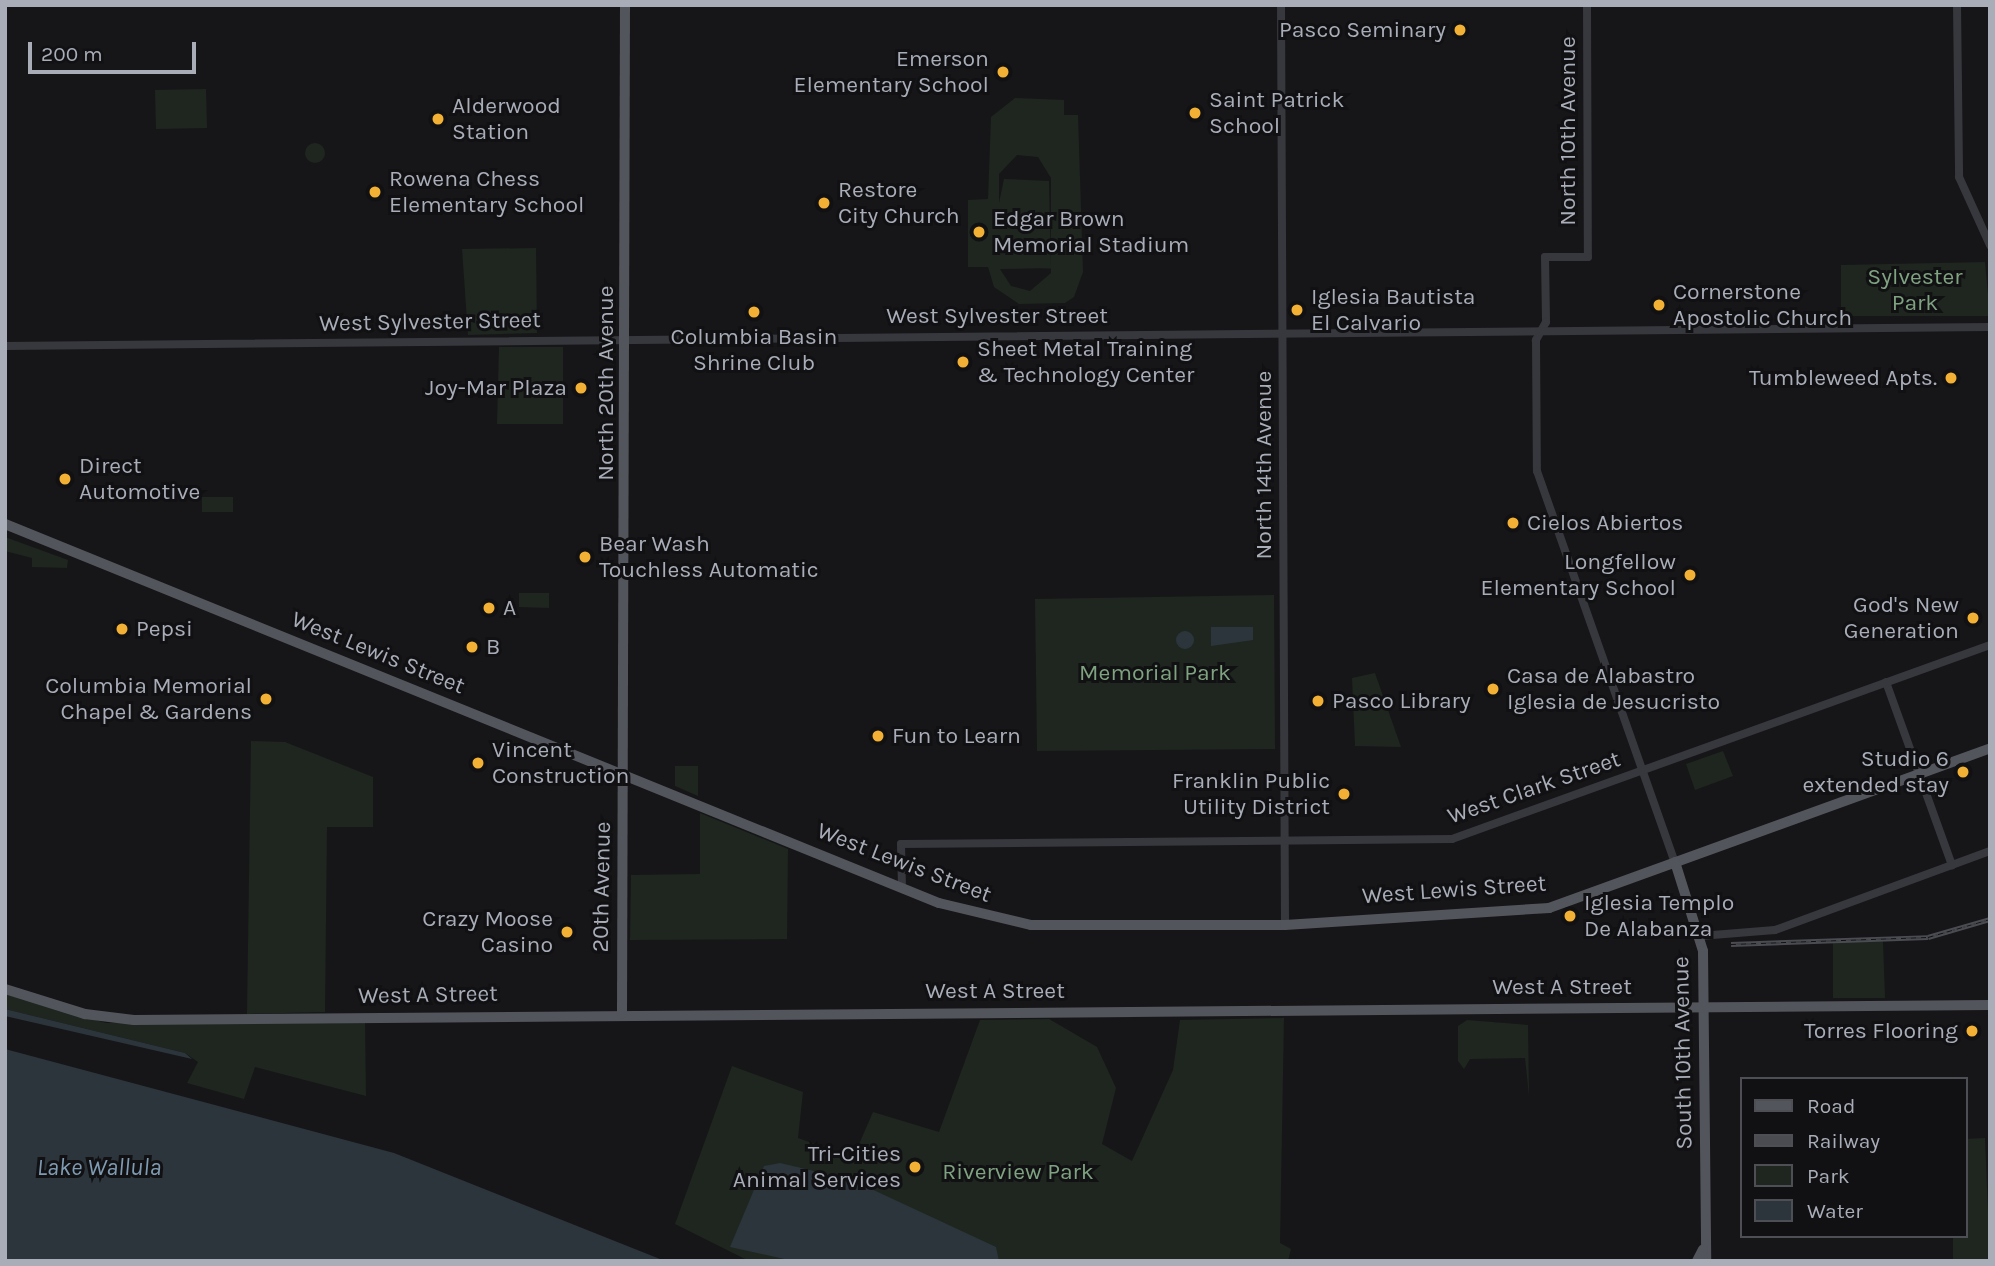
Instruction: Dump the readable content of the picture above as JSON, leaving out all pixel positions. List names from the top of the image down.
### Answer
{
  "streets": {
    "main road": [
      "North 20th Avenue",
      "West Lewis Street",
      "20th Avenue",
      "West A Street",
      "South 10th Avenue"
    ],
    "street": [
      "North 10th Avenue",
      "West Sylvester Street",
      "North 14th Avenue",
      "West Clark Street"
    ]
  },
  "crossings": [
    ["North 10th Avenue", "West Sylvester Street"],
    ["North 10th Avenue", "West Lewis Street"],
    ["North 10th Avenue", "West Clark Street"],
    ["North 10th Avenue", "South 10th Avenue"],
    ["West Sylvester Street", "North 20th Avenue"],
    ["West Sylvester Street", "North 14th Avenue"],
    ["North 20th Avenue", "20th Avenue"],
    ["North 14th Avenue", "West Lewis Street"],
    ["North 14th Avenue", "West Clark Street"],
    ["West Lewis Street", "West Clark Street"],
    ["West Lewis Street", "20th Avenue"],
    ["West Lewis Street", "South 10th Avenue"],
    ["20th Avenue", "West A Street"],
    ["West A Street", "South 10th Avenue"]
  ],
  "water": ["Lake Wallula"],
  "parks": ["Sylvester Park", "Memorial Park", "Riverview Park"],
  "places": [
    "Pasco Seminary",
    "Emerson Elementary School",
    "Saint Patrick School",
    "Alderwood Station",
    "Rowena Chess Elementary School",
    "Restore City Church",
    "Edgar Brown Memorial Stadium",
    "Cornerstone Apostolic Church",
    "Iglesia Bautista El Calvario",
    "Columbia Basin Shrine Club",
    "Sheet Metal Training & Technology Center",
    "Tumbleweed Apts.",
    "Joy-Mar Plaza",
    "Direct Automotive",
    "Cielos Abiertos",
    "Bear Wash Touchless Automatic",
    "Longfellow Elementary School",
    "A",
    "God's New Generation",
    "Pepsi",
    "B",
    "Casa de Alabastro Iglesia de Jesucristo",
    "Columbia Memorial Chapel & Gardens",
    "Pasco Library",
    "Fun to Learn",
    "Vincent Construction",
    "Studio 6 extended stay",
    "Franklin Public Utility District",
    "Iglesia Templo De Alabanza",
    "Crazy Moose Casino",
    "Torres Flooring",
    "Tri-Cities Animal Services"
  ],
  "legend": [
    "Road",
    "Railway",
    "Park",
    "Water"
  ],
  "scale_bar": "200 m"
}
